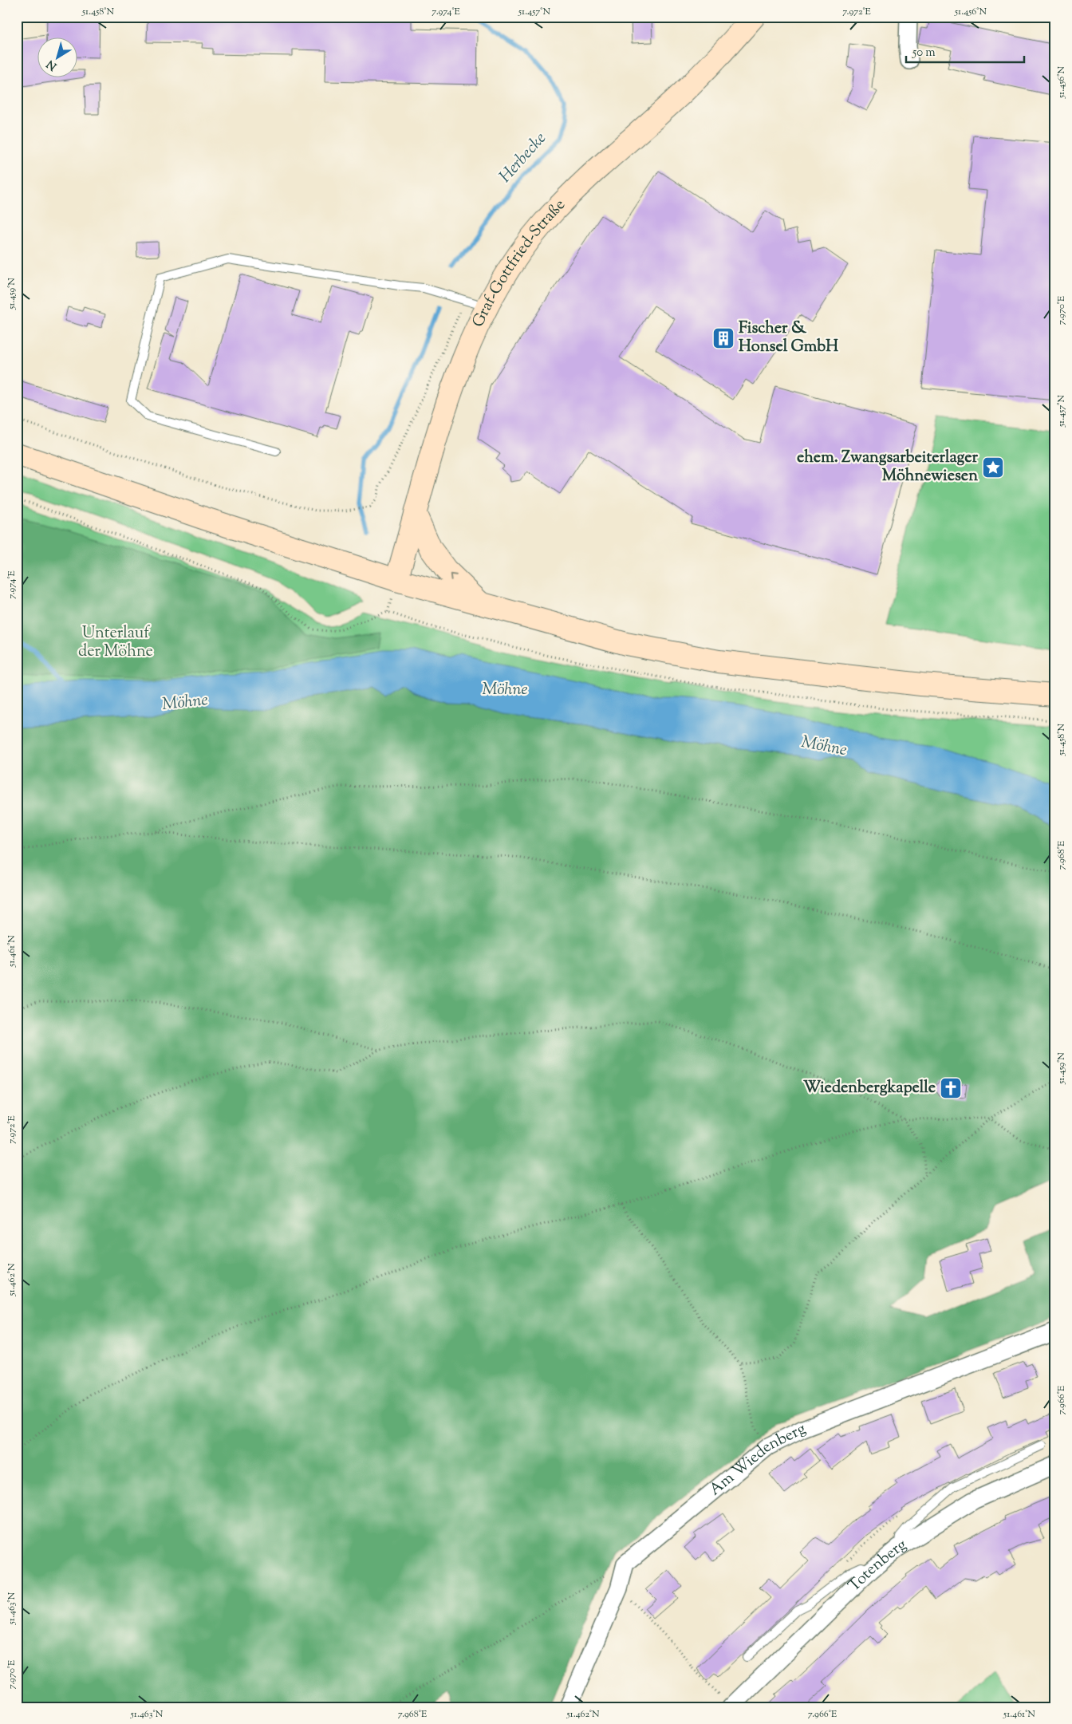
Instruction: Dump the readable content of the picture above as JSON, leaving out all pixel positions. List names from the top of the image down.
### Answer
{
  "streets": {
    "main road": ["Graf-Gottfried-Straße"],
    "street": ["Am Wiedenberg", "Totenberg"]
  },
  "water": ["Herbecke", "Möhne"],
  "parks": ["Unterlauf der Möhne"],
  "places": {
    "building": ["Fischer & Honsel GmbH"],
    "place": ["ehem. Zwangsarbeiterlager Möhnewiesen"],
    "church": ["Wiedenbergkapelle"]
  },
  "scale_bar": "50 m",
  "north": "bottom left",
  "coordinates": [
    "51.458°N",
    "7.974°E",
    "51.457°N",
    "7.972°E",
    "51.456°N",
    "51.459°N",
    "7.970°E",
    "7.968°E",
    "51.461°N",
    "51.462°N",
    "7.966°E",
    "51.463°N"
  ]
}
